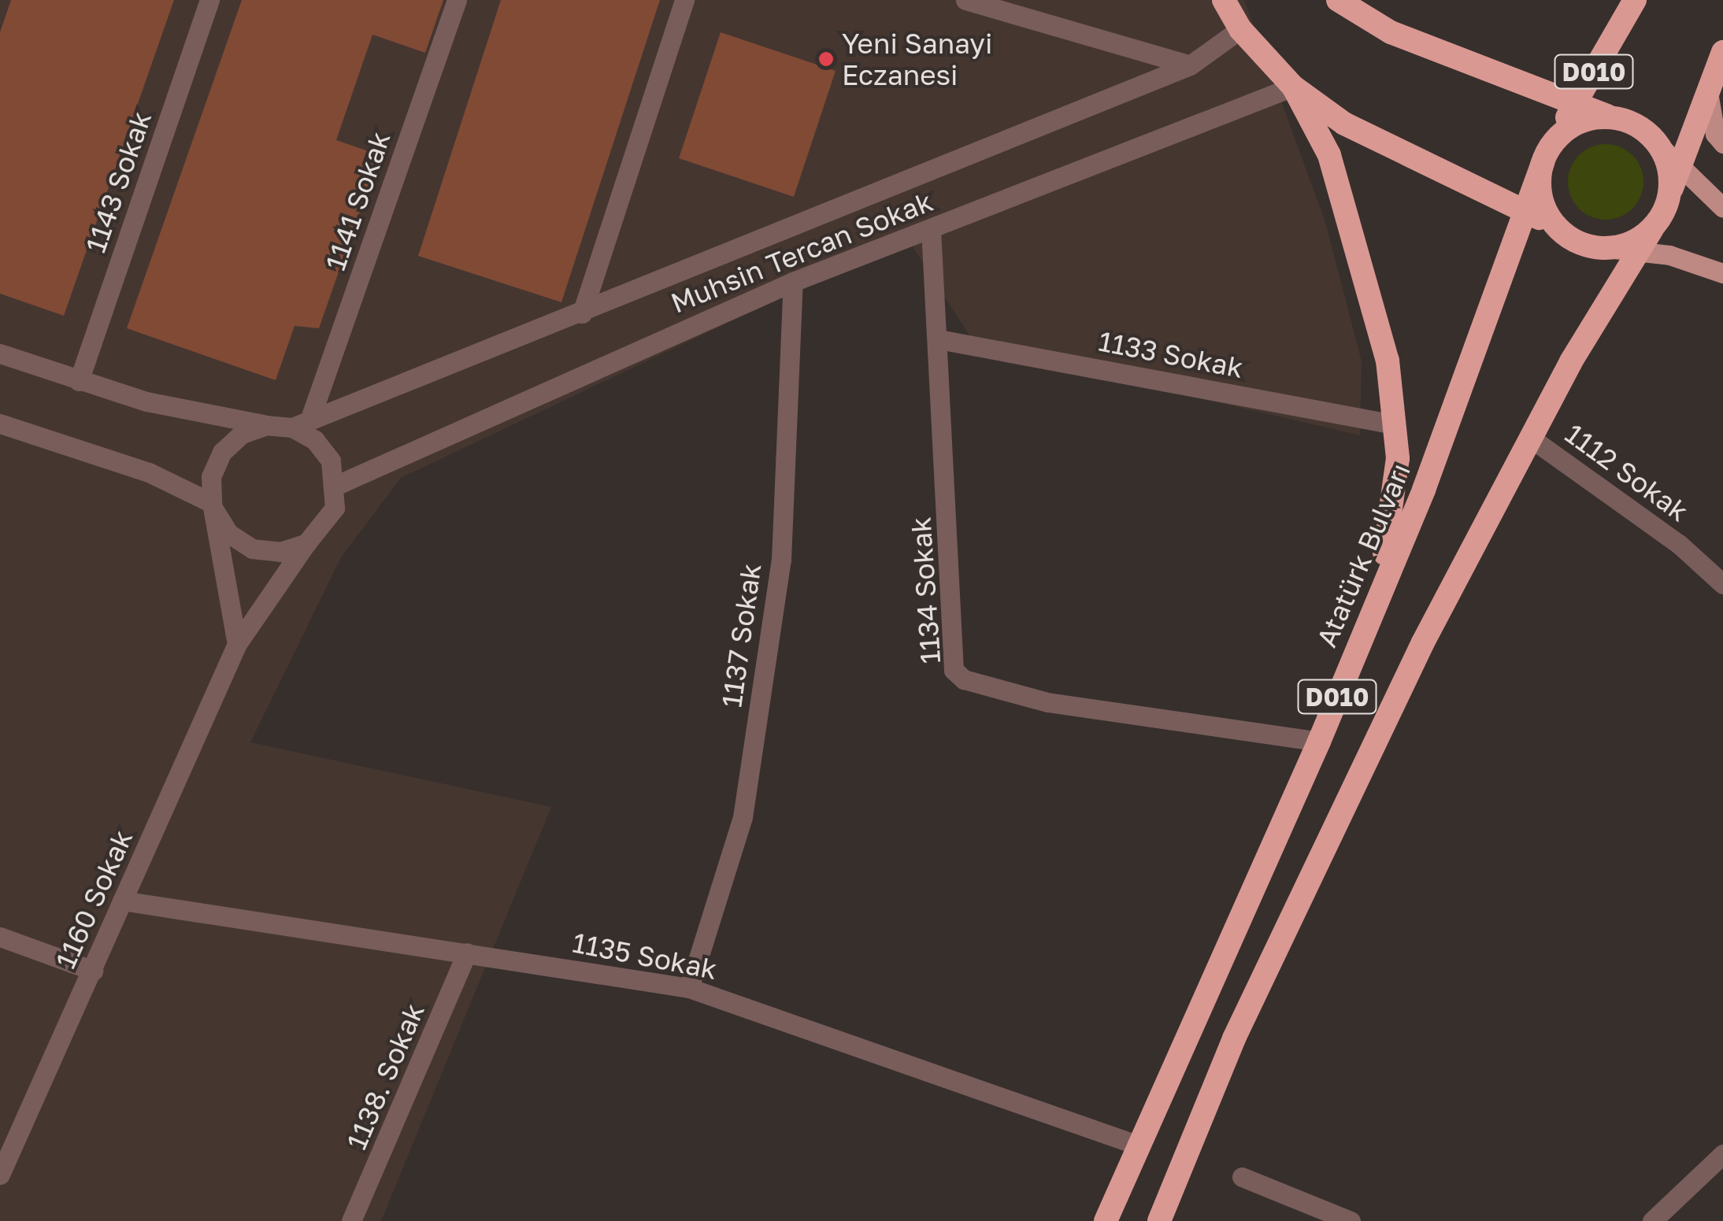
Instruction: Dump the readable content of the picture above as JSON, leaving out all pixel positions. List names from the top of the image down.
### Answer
{
  "streets": {
    "highway": ["D010", "Atatürk Bulvarı"],
    "street": [
      "1143 Sokak",
      "1141 Sokak",
      "Muhsin Tercan Sokak",
      "1133 Sokak",
      "1112 Sokak",
      "1134 Sokak",
      "1137 Sokak",
      "1160 Sokak",
      "1135 Sokak",
      "1138. Sokak"
    ]
  },
  "crossings": [
    ["D010", "1112 Sokak"],
    ["D010", "Atatürk Bulvarı"],
    ["1141 Sokak", "Muhsin Tercan Sokak"],
    ["1141 Sokak", "1160 Sokak"],
    ["Muhsin Tercan Sokak", "1134 Sokak"],
    ["Muhsin Tercan Sokak", "1137 Sokak"],
    ["Muhsin Tercan Sokak", "1160 Sokak"],
    ["1133 Sokak", "1134 Sokak"],
    ["Atatürk Bulvarı", "1134 Sokak"],
    ["Atatürk Bulvarı", "1135 Sokak"],
    ["1137 Sokak", "1135 Sokak"],
    ["1160 Sokak", "1135 Sokak"],
    ["1135 Sokak", "1138. Sokak"]
  ],
  "places": ["Yeni Sanayi Eczanesi"]
}
